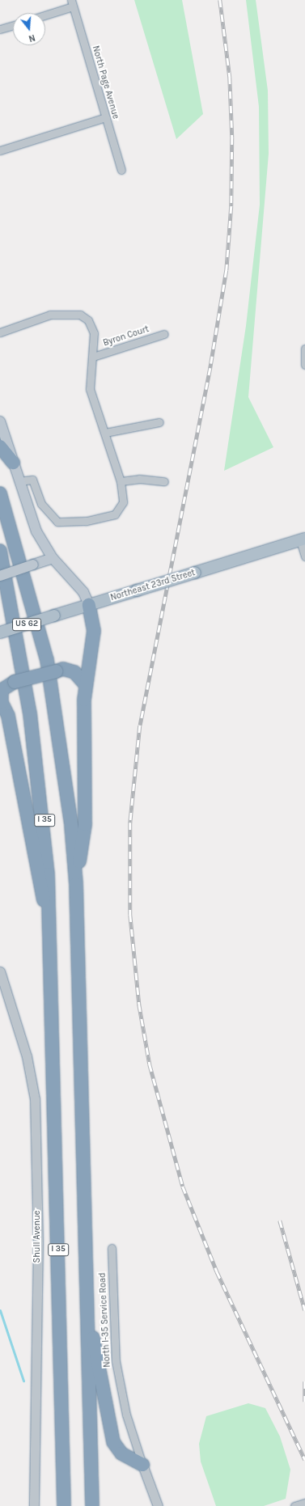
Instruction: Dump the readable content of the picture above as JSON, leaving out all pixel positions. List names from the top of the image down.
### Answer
{
  "streets": {
    "highway": ["I 35"],
    "main road": ["Northeast 23rd Street", "US 62"],
    "street": [
      "North Page Avenue",
      "Byron Court",
      "Shull Avenue",
      "North I-35 Service Road"
    ]
  },
  "north": "bottom"
}
